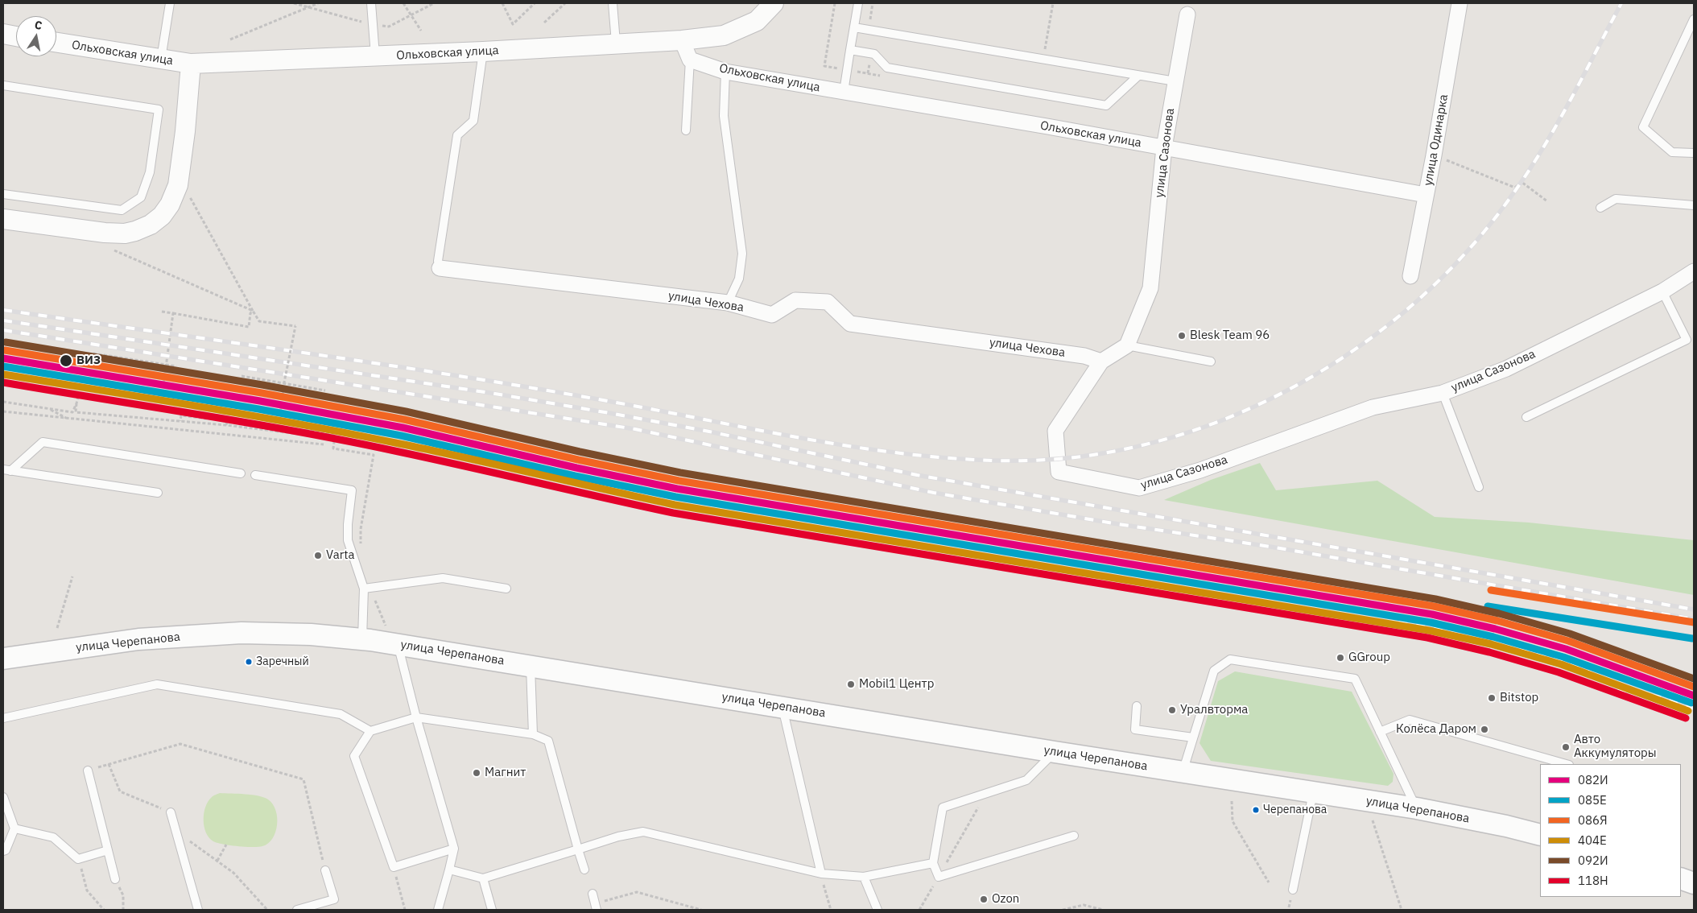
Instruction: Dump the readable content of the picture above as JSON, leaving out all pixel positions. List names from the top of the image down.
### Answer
{
  "streets": {
    "main road": ["улица Черепанова"],
    "street": [
      "Ольховская улица",
      "улица Одинарка",
      "улица Сазонова",
      "улица Чехова"
    ]
  },
  "crossings": [
    ["Ольховская улица", "улица Одинарка"],
    ["Ольховская улица", "улица Сазонова"],
    ["улица Сазонова", "улица Чехова"]
  ],
  "places": [
    "Blesk Team 96",
    "ВИЗ",
    "Varta",
    "GGroup",
    "Заречный",
    "Mobil1 Центр",
    "Bitstop",
    "Уралвторма",
    "Колёса Даром",
    "Авто Аккумуляторы",
    "Магнит",
    "Черепанова",
    "Ozon"
  ],
  "lines": [
    "transit line 092И",
    "transit line 086Я",
    "transit line 082И",
    "transit line 085Е",
    "transit line 404Е",
    "transit line 118Н"
  ],
  "legend": [
    "082И",
    "085Е",
    "086Я",
    "404Е",
    "092И",
    "118Н"
  ],
  "north": "top"
}
